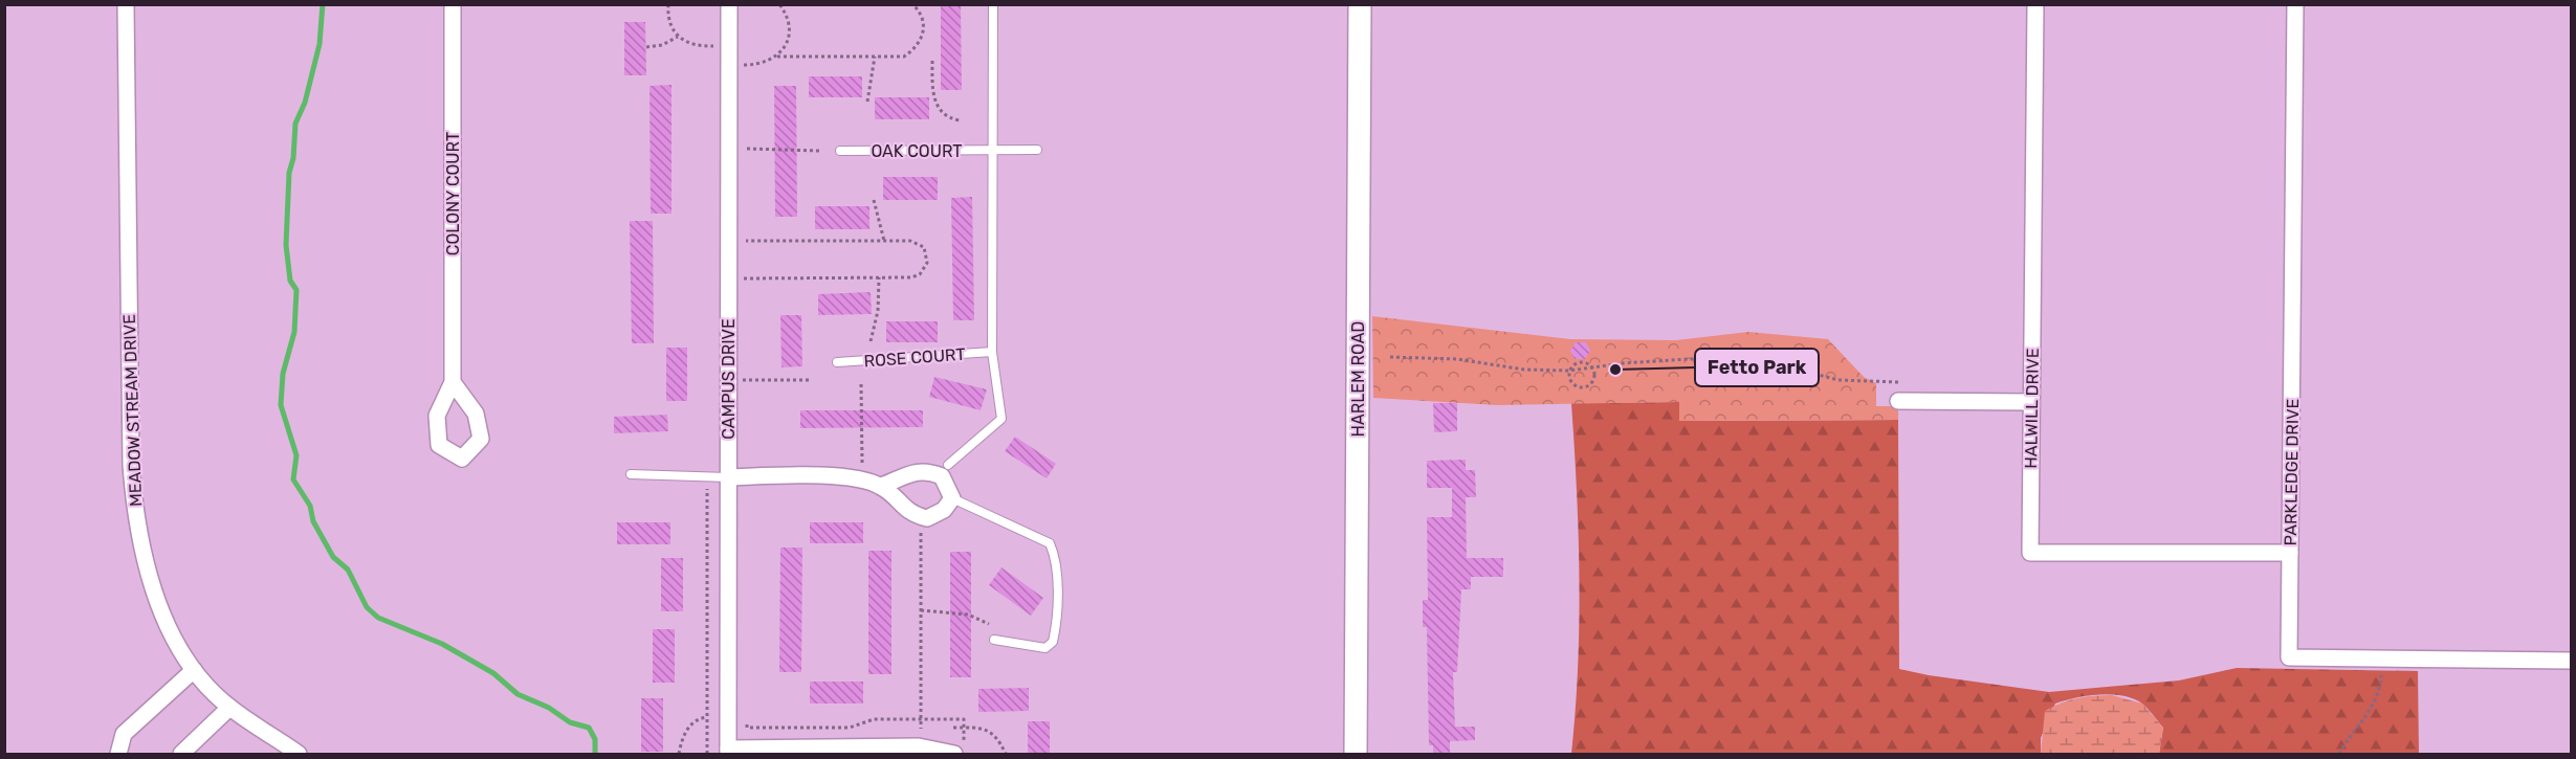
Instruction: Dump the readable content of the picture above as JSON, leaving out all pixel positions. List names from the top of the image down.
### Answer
{
  "streets": {
    "main road": ["HARLEM ROAD"],
    "street": [
      "COLONY COURT",
      "CAMPUS DRIVE",
      "HALWILL DRIVE",
      "MEADOW STREAM DRIVE",
      "PARKLEDGE DRIVE"
    ],
    "lane": ["OAK COURT", "ROSE COURT"]
  },
  "crossings": [
    ["HALWILL DRIVE", "PARKLEDGE DRIVE"]
  ],
  "places": ["Fetto Park"]
}
